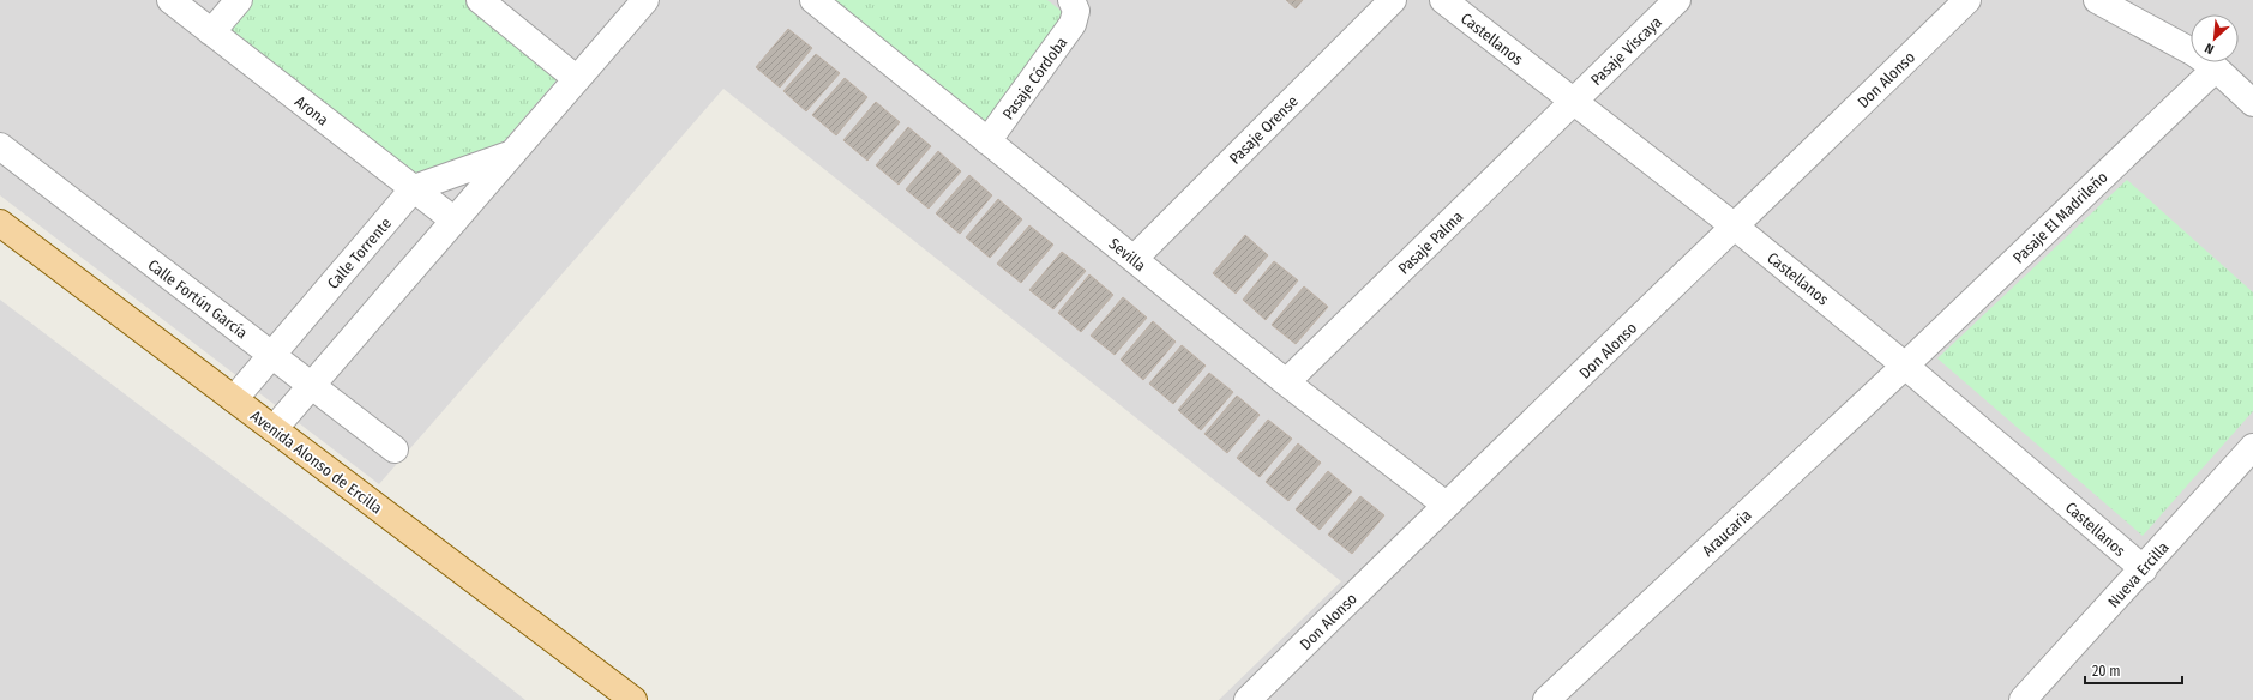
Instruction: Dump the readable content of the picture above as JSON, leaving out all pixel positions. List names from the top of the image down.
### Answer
{
  "streets": {
    "main road": ["Avenida Alonso de Ercilla"],
    "street": [
      "Castellanos",
      "Pasaje Viscaya",
      "Pasaje Córdoba",
      "Don Alonso",
      "Arona",
      "Pasaje Orense",
      "Pasaje El Madrileño",
      "Pasaje Palma",
      "Calle Torrente",
      "Sevilla",
      "Calle Fortún García",
      "Araucaria",
      "Nueva Ercilla"
    ]
  },
  "crossings": [
    ["Castellanos", "Pasaje Viscaya"],
    ["Castellanos", "Don Alonso"],
    ["Castellanos", "Pasaje El Madrileño"],
    ["Castellanos", "Pasaje Palma"],
    ["Castellanos", "Araucaria"],
    ["Castellanos", "Nueva Ercilla"],
    ["Pasaje Viscaya", "Pasaje Palma"],
    ["Pasaje Córdoba", "Sevilla"],
    ["Don Alonso", "Sevilla"],
    ["Arona", "Calle Torrente"],
    ["Pasaje Orense", "Sevilla"],
    ["Pasaje El Madrileño", "Araucaria"],
    ["Pasaje Palma", "Sevilla"],
    ["Calle Torrente", "Calle Fortún García"],
    ["Calle Torrente", "Avenida Alonso de Ercilla"]
  ],
  "scale_bar": "20 m",
  "north": "bottom left"
}
